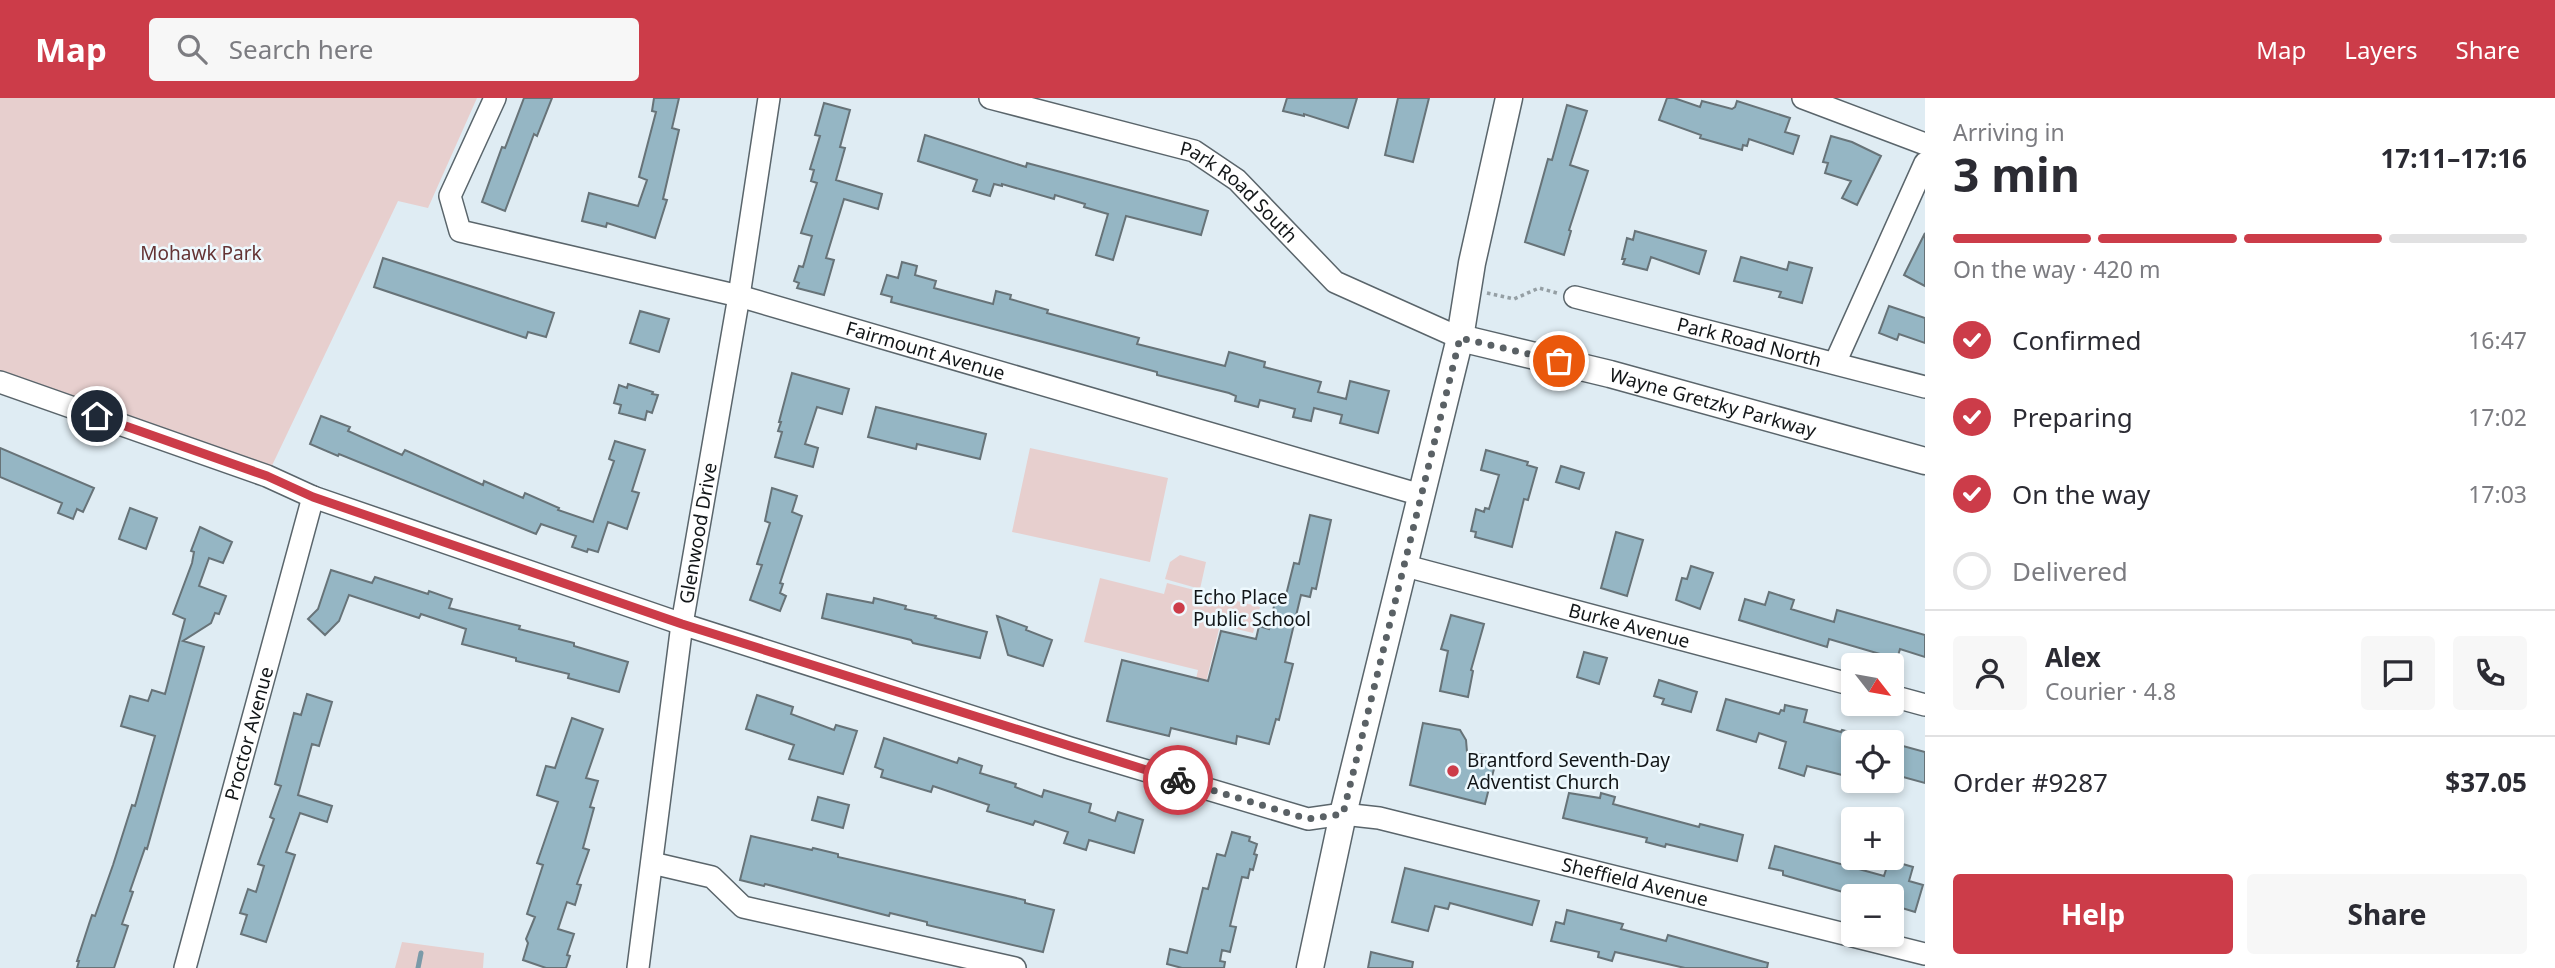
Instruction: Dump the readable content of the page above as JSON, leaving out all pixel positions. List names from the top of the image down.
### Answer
{
  "streets": {
    "main road": ["Wayne Gretzky Parkway"],
    "street": [
      "Park Road South",
      "Park Road North",
      "Fairmount Avenue",
      "Glenwood Drive",
      "Burke Avenue",
      "Proctor Avenue",
      "Sheffield Avenue"
    ]
  },
  "crossings": [
    ["Park Road South", "Wayne Gretzky Parkway"],
    ["Fairmount Avenue", "Glenwood Drive"],
    ["Glenwood Drive", "Sheffield Avenue"],
    ["Proctor Avenue", "Sheffield Avenue"]
  ],
  "parks": ["Mohawk Park"],
  "places": ["Echo Place Public School", "Brantford Seventh-Day Adventist Church"],
  "north": "bottom right",
  "page": {
    "header": "Map",
    "search": "Search here",
    "nav": ["Map", "Layers", "Share"],
    "heading": ["3 min", "Arriving in", "17:11–17:16"],
    "panel": [
      "Alex",
      "Courier · 4.8",
      "Order #9287",
      "$37.05"
    ],
    "bar": "On the way · 420 m",
    "list": [
      ["Confirmed", "16:47"],
      ["Preparing", "17:02"],
      ["On the way", "17:03"],
      "Delivered"
    ],
    "map_buttons": ["+", "−"],
    "buttons": ["Help", "Share"]
  }
}
